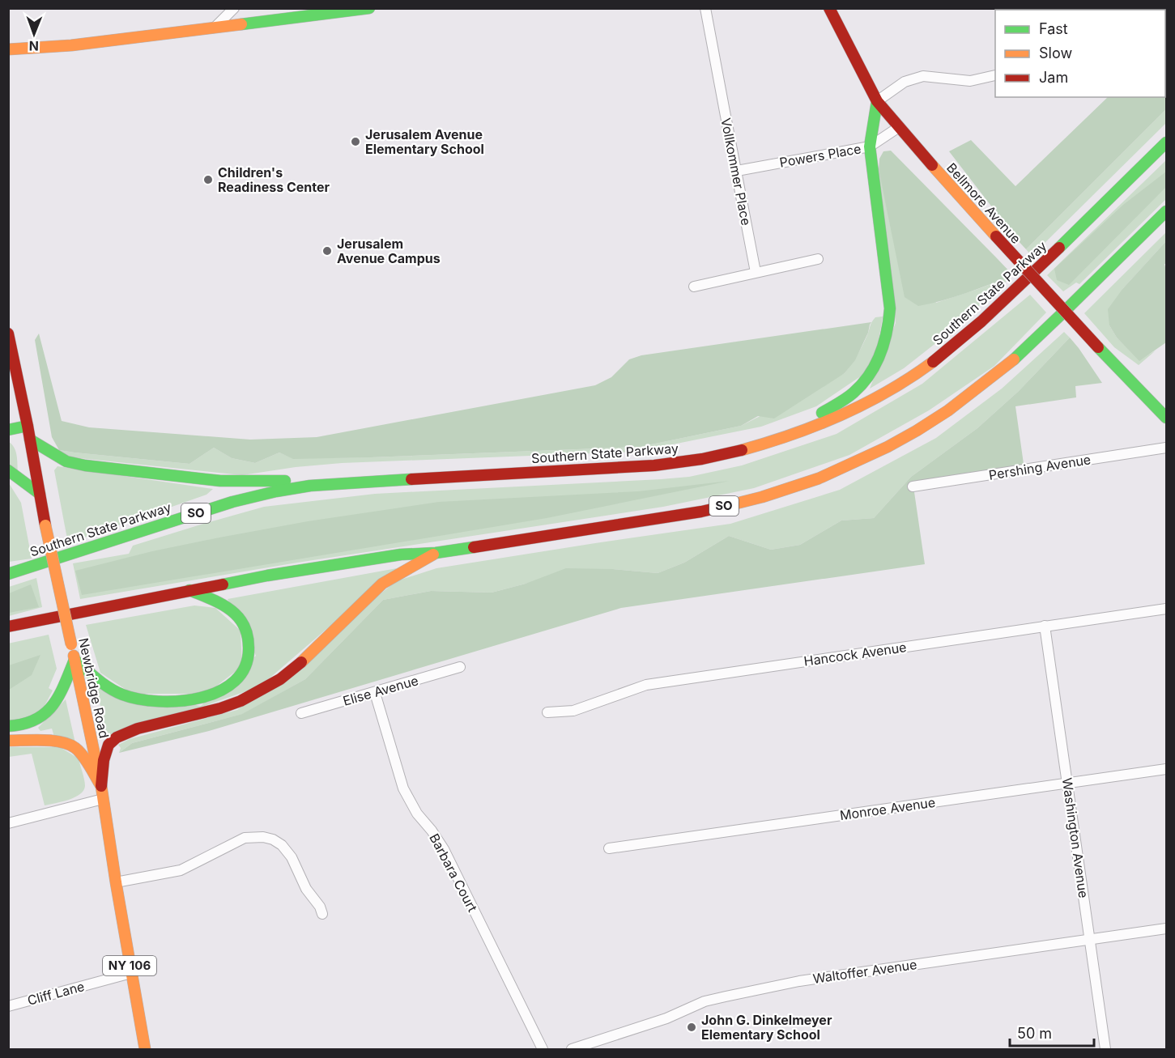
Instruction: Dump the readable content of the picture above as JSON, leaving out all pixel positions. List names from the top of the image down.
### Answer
{
  "streets": {
    "main road": [
      "Bellmore Avenue",
      "Southern State Parkway",
      "SO",
      "Newbridge Road",
      "NY 106"
    ],
    "street": [
      "Powers Place",
      "Vollkommer Place",
      "Pershing Avenue",
      "Hancock Avenue",
      "Elise Avenue",
      "Monroe Avenue",
      "Washington Avenue",
      "Barbara Court",
      "Waltoffer Avenue",
      "Cliff Lane"
    ]
  },
  "crossings": [
    ["Powers Place", "Vollkommer Place"],
    ["Powers Place", "Bellmore Avenue"],
    ["Hancock Avenue", "Washington Avenue"],
    ["Newbridge Road", "Cliff Lane"],
    ["Elise Avenue", "Barbara Court"],
    ["Monroe Avenue", "Washington Avenue"],
    ["Washington Avenue", "Waltoffer Avenue"]
  ],
  "places": [
    "Jerusalem Avenue Elementary School",
    "Children's Readiness Center",
    "Jerusalem Avenue Campus",
    "John G. Dinkelmeyer Elementary School"
  ],
  "legend": ["Fast", "Slow", "Jam"],
  "scale_bar": "50 m",
  "north": "bottom"
}
